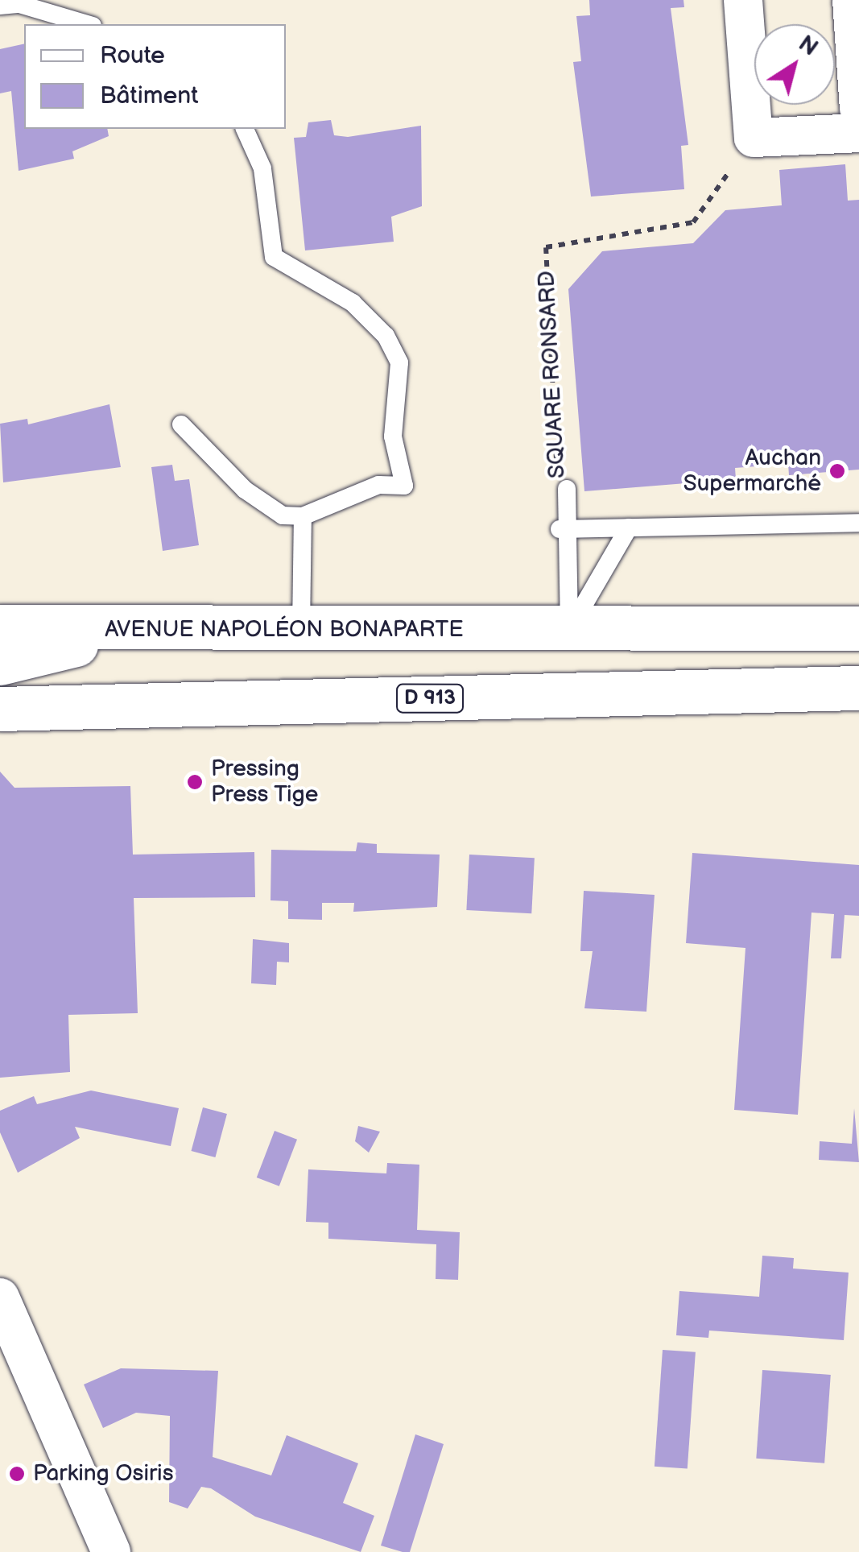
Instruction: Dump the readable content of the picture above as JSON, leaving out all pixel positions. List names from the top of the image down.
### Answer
{
  "streets": {
    "main road": ["AVENUE NAPOLÉON BONAPARTE", "D 913"],
    "path": ["SQUARE RONSARD"]
  },
  "places": ["Auchan Supermarché", "Pressing Press Tige", "Parking Osiris"],
  "legend": ["Route", "Bâtiment"],
  "north": "top right"
}
